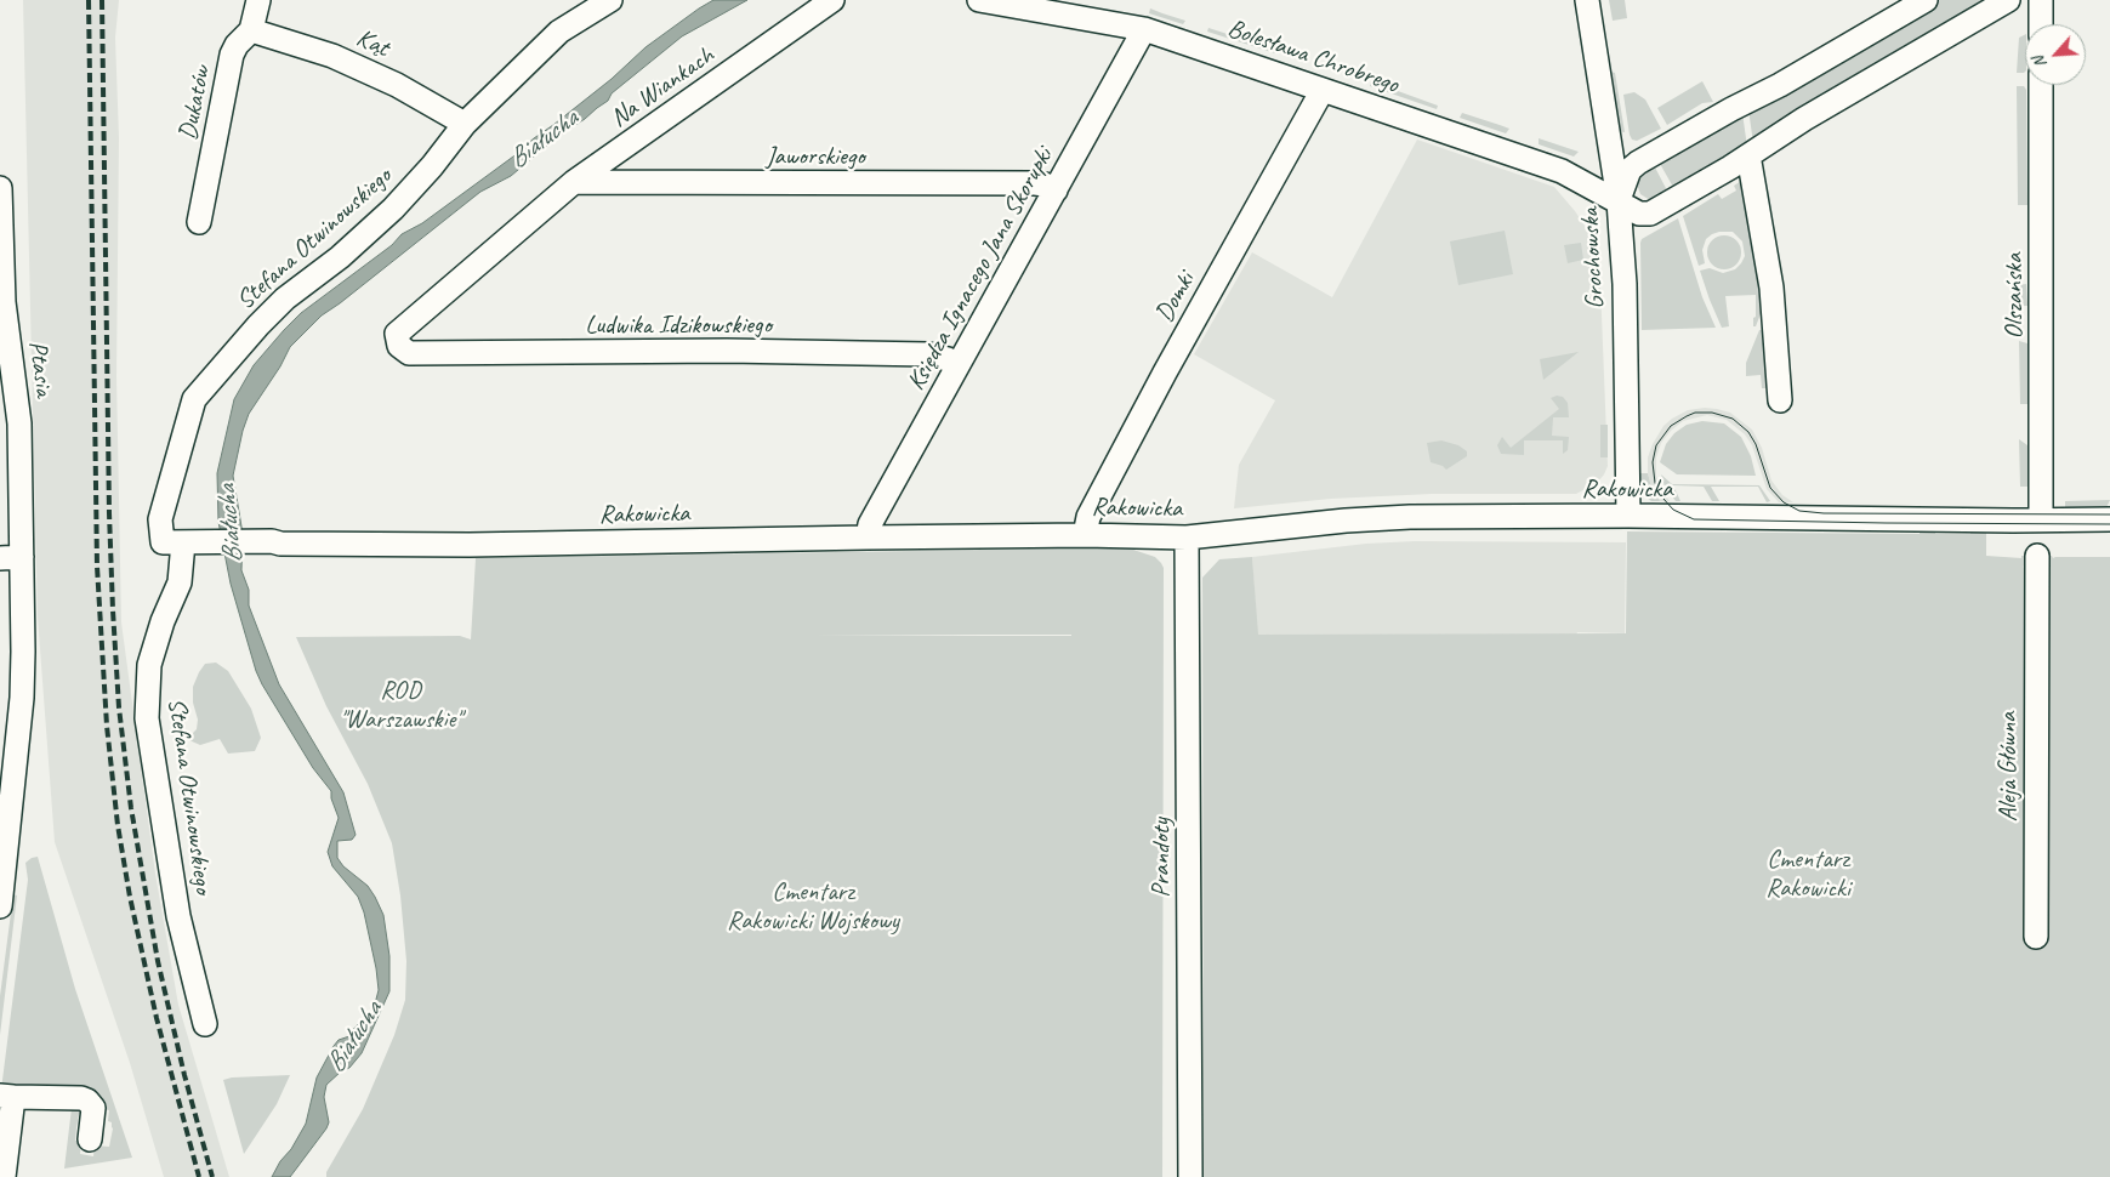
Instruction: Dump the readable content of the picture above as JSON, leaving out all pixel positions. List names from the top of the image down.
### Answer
{
  "streets": {
    "street": [
      "Kąt",
      "Bolesława Chrobrego",
      "Na Wiankach",
      "Dukatów",
      "Jaworskiego",
      "Stefana Otwinowskiego",
      "Grochowska",
      "Księdza Ignacego Jana Skorupki",
      "Olszańska",
      "Domki",
      "Ludwika Idzikowskiego",
      "Ptasia",
      "Rakowicka",
      "Aleja Główna",
      "Prandoty"
    ]
  },
  "crossings": [
    ["Kąt", "Dukatów"],
    ["Kąt", "Stefana Otwinowskiego"],
    ["Bolesława Chrobrego", "Grochowska"],
    ["Bolesława Chrobrego", "Księdza Ignacego Jana Skorupki"],
    ["Bolesława Chrobrego", "Domki"],
    ["Na Wiankach", "Jaworskiego"],
    ["Na Wiankach", "Ludwika Idzikowskiego"],
    ["Jaworskiego", "Księdza Ignacego Jana Skorupki"],
    ["Stefana Otwinowskiego", "Rakowicka"],
    ["Grochowska", "Rakowicka"],
    ["Księdza Ignacego Jana Skorupki", "Ludwika Idzikowskiego"],
    ["Księdza Ignacego Jana Skorupki", "Rakowicka"],
    ["Olszańska", "Rakowicka"],
    ["Domki", "Rakowicka"],
    ["Rakowicka", "Prandoty"]
  ],
  "water": ["Białucha"],
  "parks": ["ROD \"Warszawskie\"", "Cmentarz Rakowicki", "Cmentarz Rakowicki Wojskowy"],
  "north": "bottom left"
}
